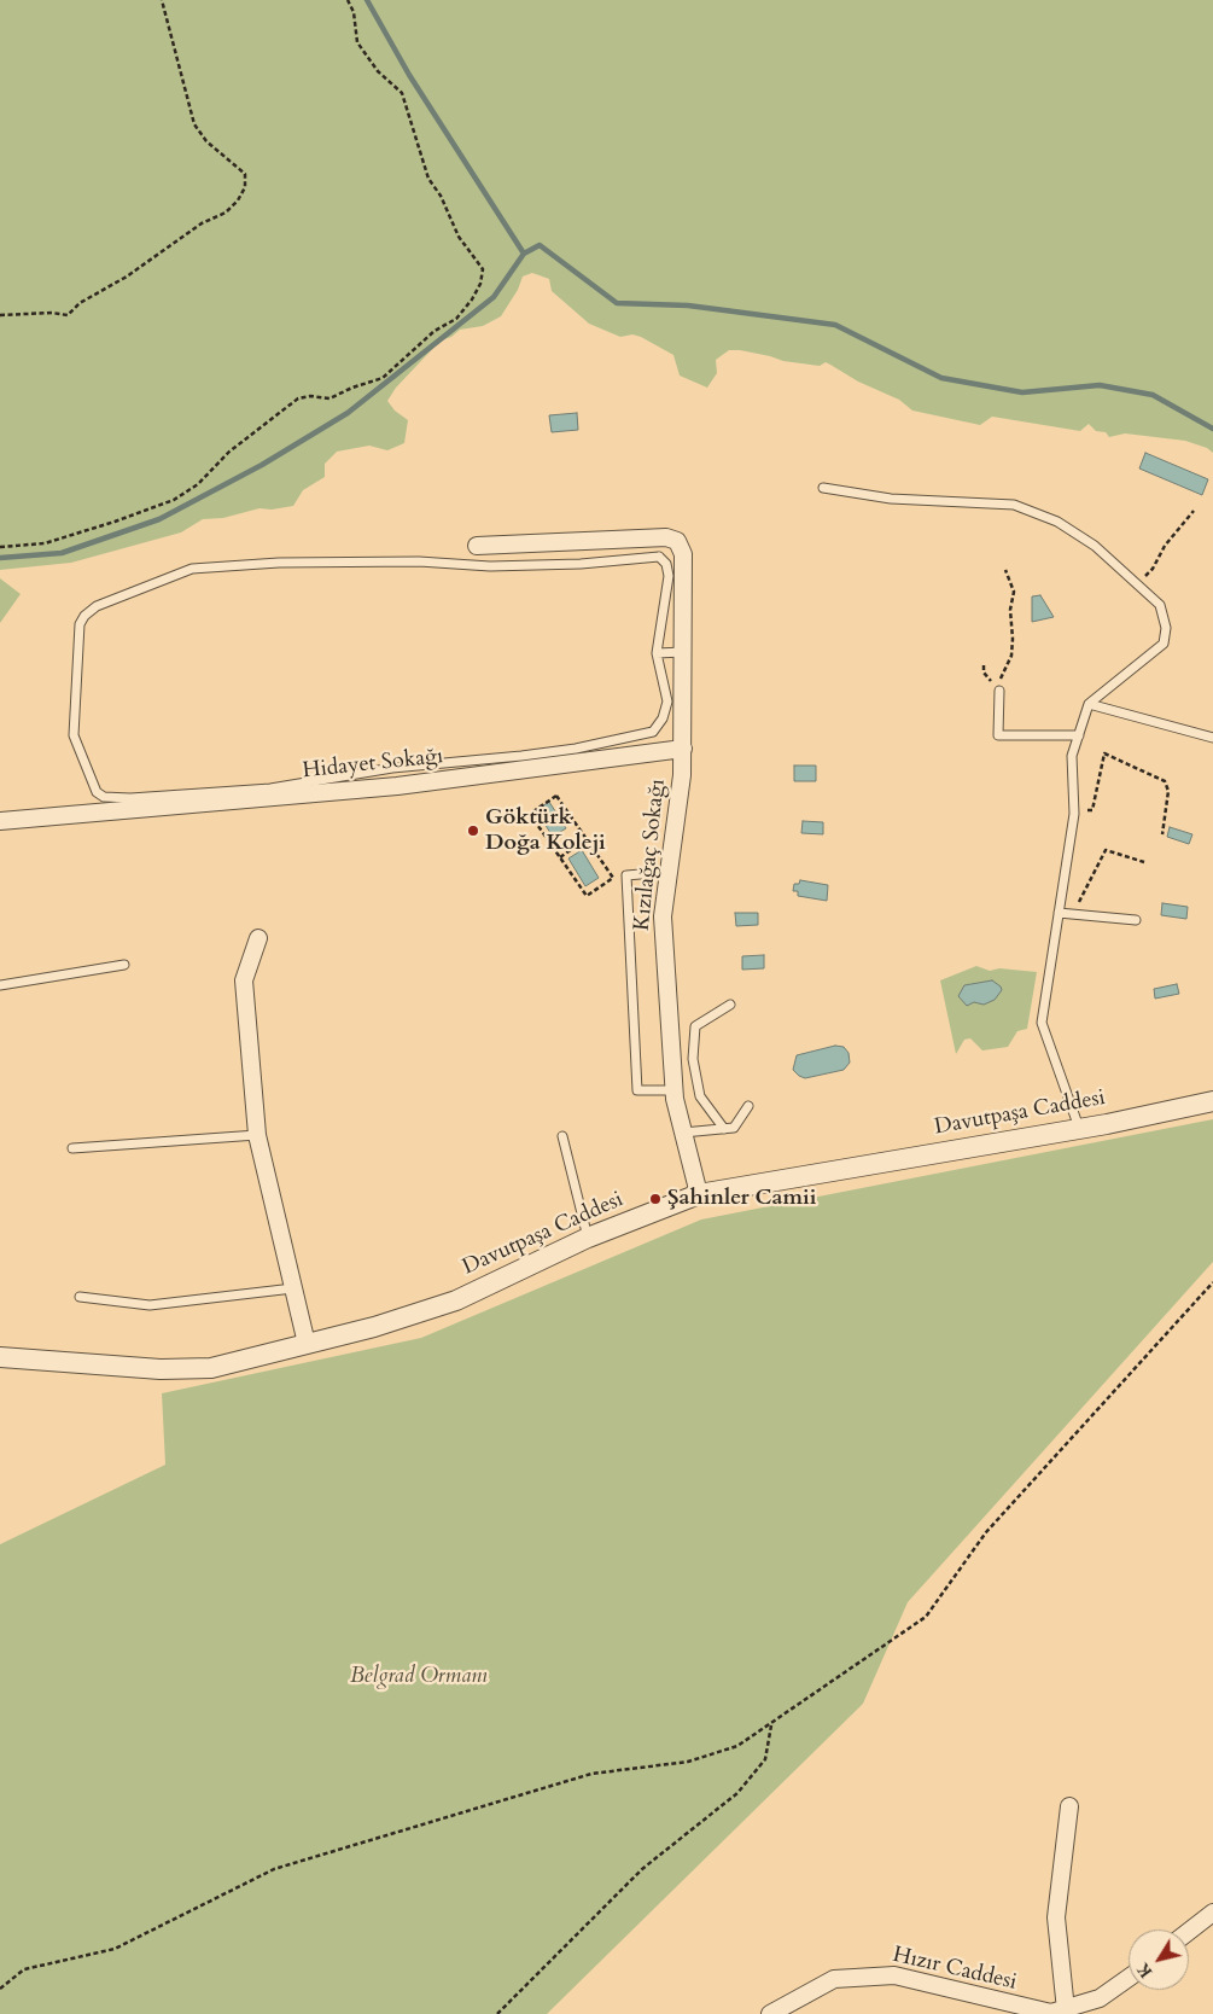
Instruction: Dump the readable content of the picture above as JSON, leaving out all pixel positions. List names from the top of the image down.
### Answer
{
  "streets": {
    "street": [
      "Hidayet Sokağı",
      "Kızılağaç Sokağı",
      "Davutpaşa Caddesi",
      "Hızır Caddesi"
    ]
  },
  "crossings": [
    ["Hidayet Sokağı", "Kızılağaç Sokağı"],
    ["Kızılağaç Sokağı", "Davutpaşa Caddesi"]
  ],
  "parks": ["Belgrad Ormanı"],
  "places": ["Göktürk Doğa Koleji", "Şahinler Camii"],
  "north": "bottom left"
}
